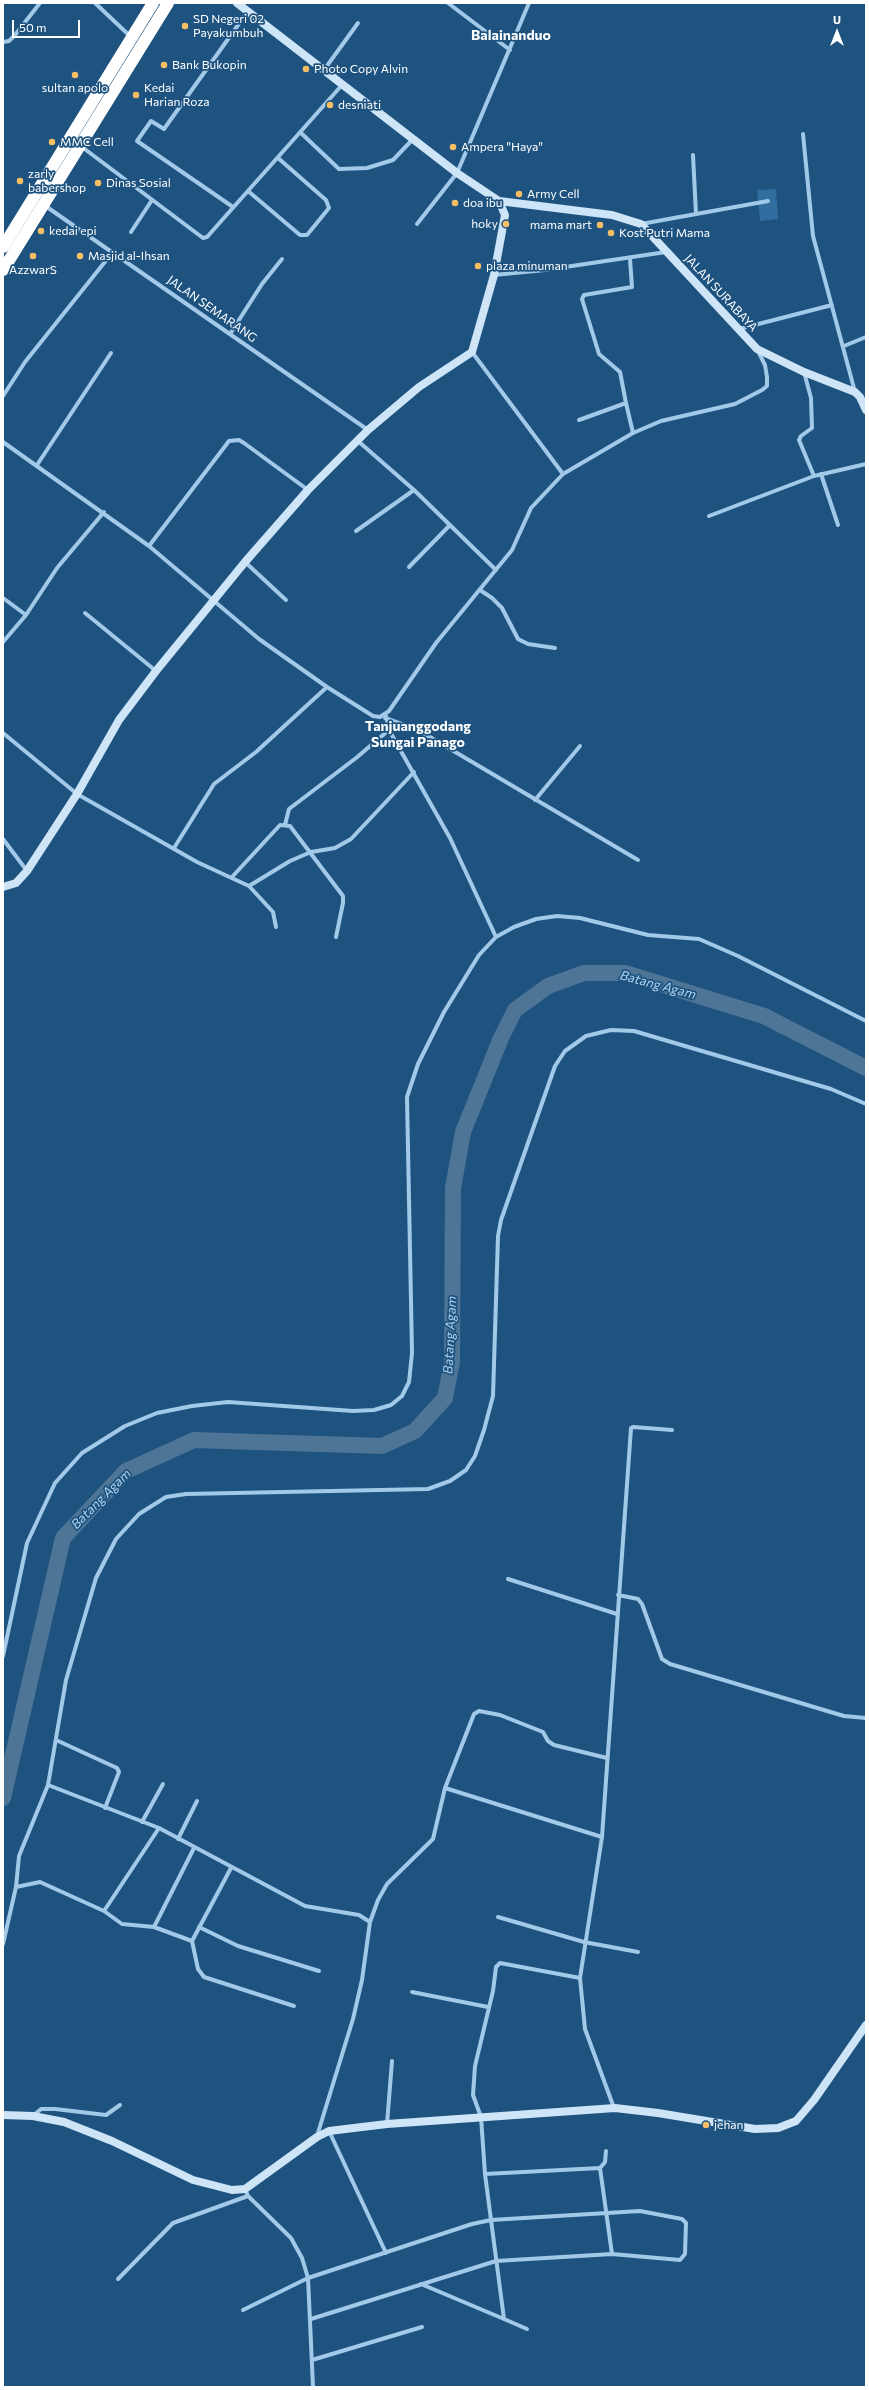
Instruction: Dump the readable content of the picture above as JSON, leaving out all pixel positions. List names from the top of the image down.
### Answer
{
  "streets": {
    "street": ["JALAN SURABAYA", "JALAN SEMARANG"]
  },
  "districts": ["Balainanduo", "Tanjuanggodang Sungai Panago"],
  "water": ["Batang Agam"],
  "places": [
    "SD Negeri 02 Payakumbuh",
    "Bank Bukopin",
    "Photo Copy Alvin",
    "sultan apolo",
    "Kedai Harian Roza",
    "desniati",
    "MMC Cell",
    "Ampera \"Haya\"",
    "zarly babershop",
    "Dinas Sosial",
    "Army Cell",
    "doa ibu",
    "hoky",
    "mama mart",
    "kedai epi",
    "Kost Putri Mama",
    "AzzwarS",
    "Masjid al-Ihsan",
    "plaza minuman",
    "jehan"
  ],
  "scale_bar": "50 m",
  "north": "top"
}
